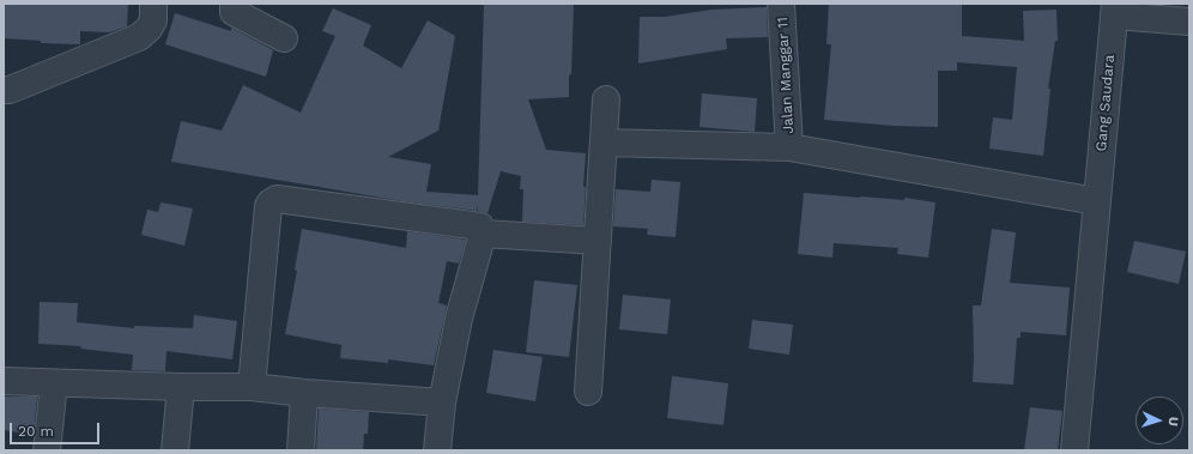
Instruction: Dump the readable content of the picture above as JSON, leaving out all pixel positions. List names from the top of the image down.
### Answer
{
  "streets": {
    "street": ["Jalan Manggar 11", "Gang Saudara"]
  },
  "scale_bar": "20 m",
  "north": "right"
}
